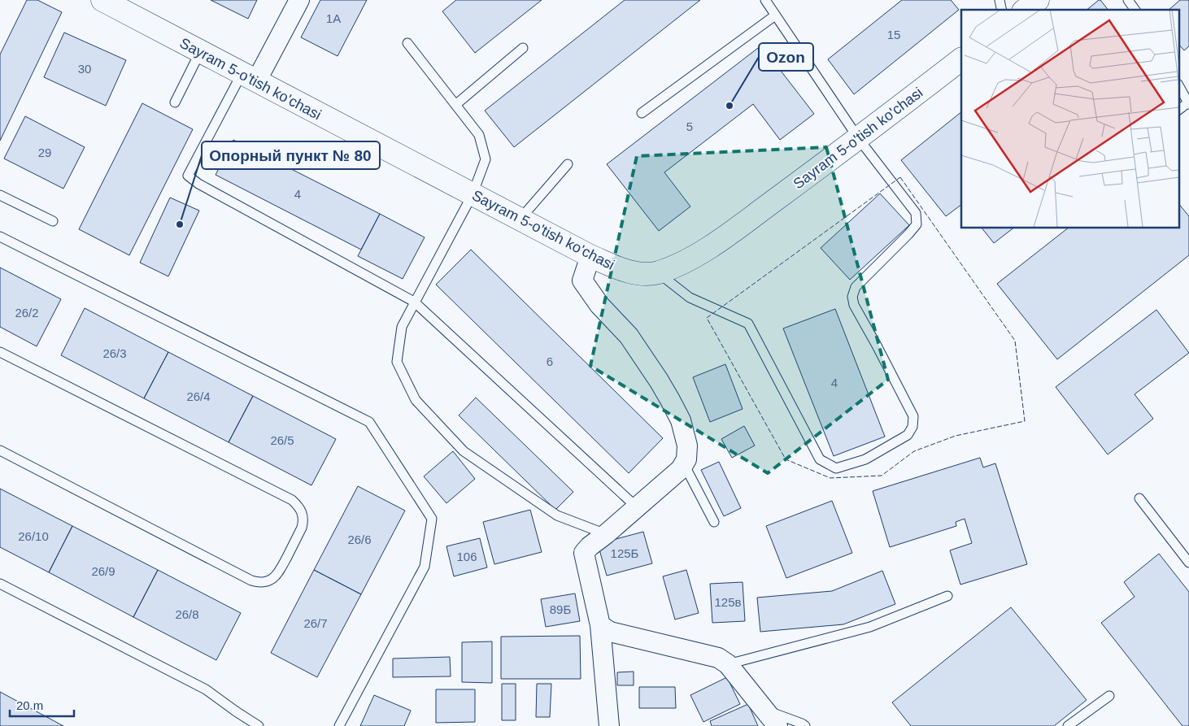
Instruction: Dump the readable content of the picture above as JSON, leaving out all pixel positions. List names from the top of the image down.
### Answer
{
  "streets": {
    "street": ["Sayram 5-o'tish ko'chasi"]
  },
  "places": ["Ozon", "Опорный пункт № 80"],
  "house_numbers": [
    "1А",
    "15",
    "30",
    "5",
    "29",
    "4",
    "26/2",
    "26/3",
    "6",
    "4",
    "26/4",
    "26/5",
    "26/10",
    "26/6",
    "125Б",
    "106",
    "26/9",
    "125в",
    "89Б",
    "26/8",
    "26/7"
  ],
  "scale_bar": "20 m"
}
